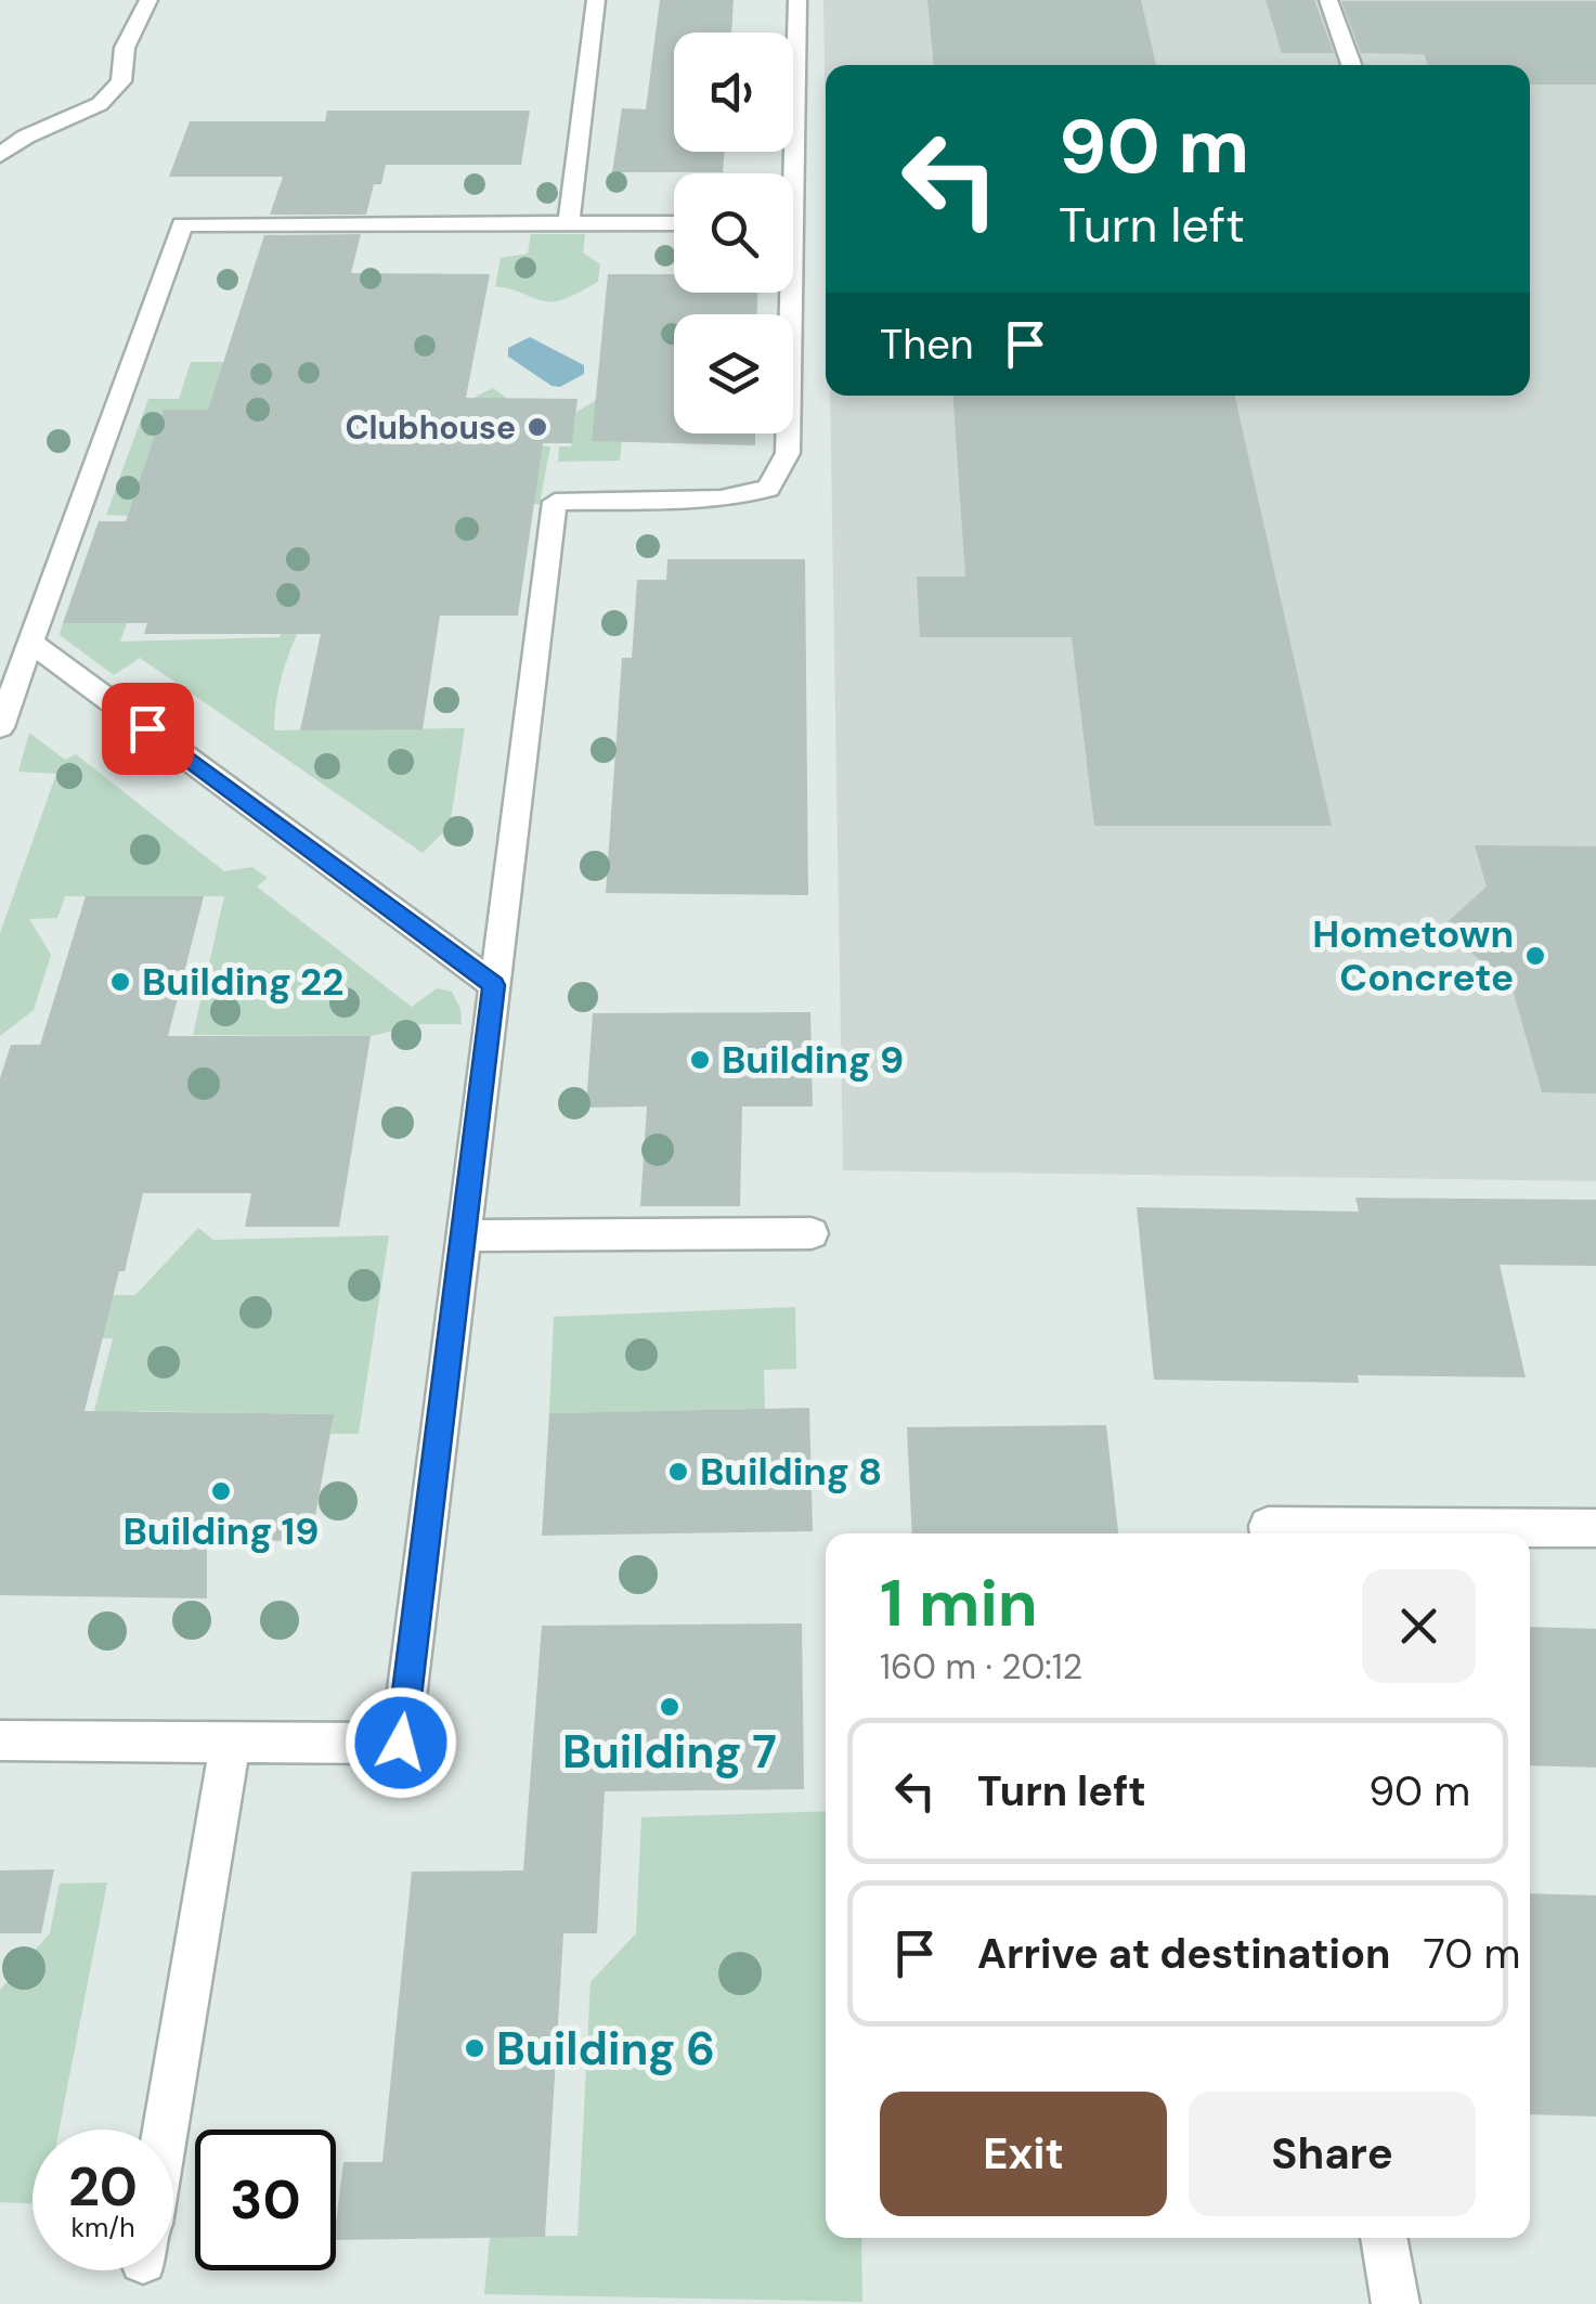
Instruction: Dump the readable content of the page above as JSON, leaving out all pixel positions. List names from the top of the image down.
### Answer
{
  "places": [
    "Clubhouse",
    "Hometown Concrete",
    "Building 22",
    "Building 9",
    "Building 8",
    "Building 19",
    "Building 7",
    "Building 6"
  ],
  "page": {
    "turn": ["90 m", "Turn left"],
    "then": "Then",
    "heading": ["1 min", "160 m · 20:12"],
    "list": [
      {
        "name": "Turn left",
        "value": "90 m"
      },
      {
        "name": "Arrive at destination",
        "value": "70 m"
      }
    ],
    "buttons": ["Exit", "Share"],
    "speed": "20 km/h",
    "limit": "30"
  }
}
